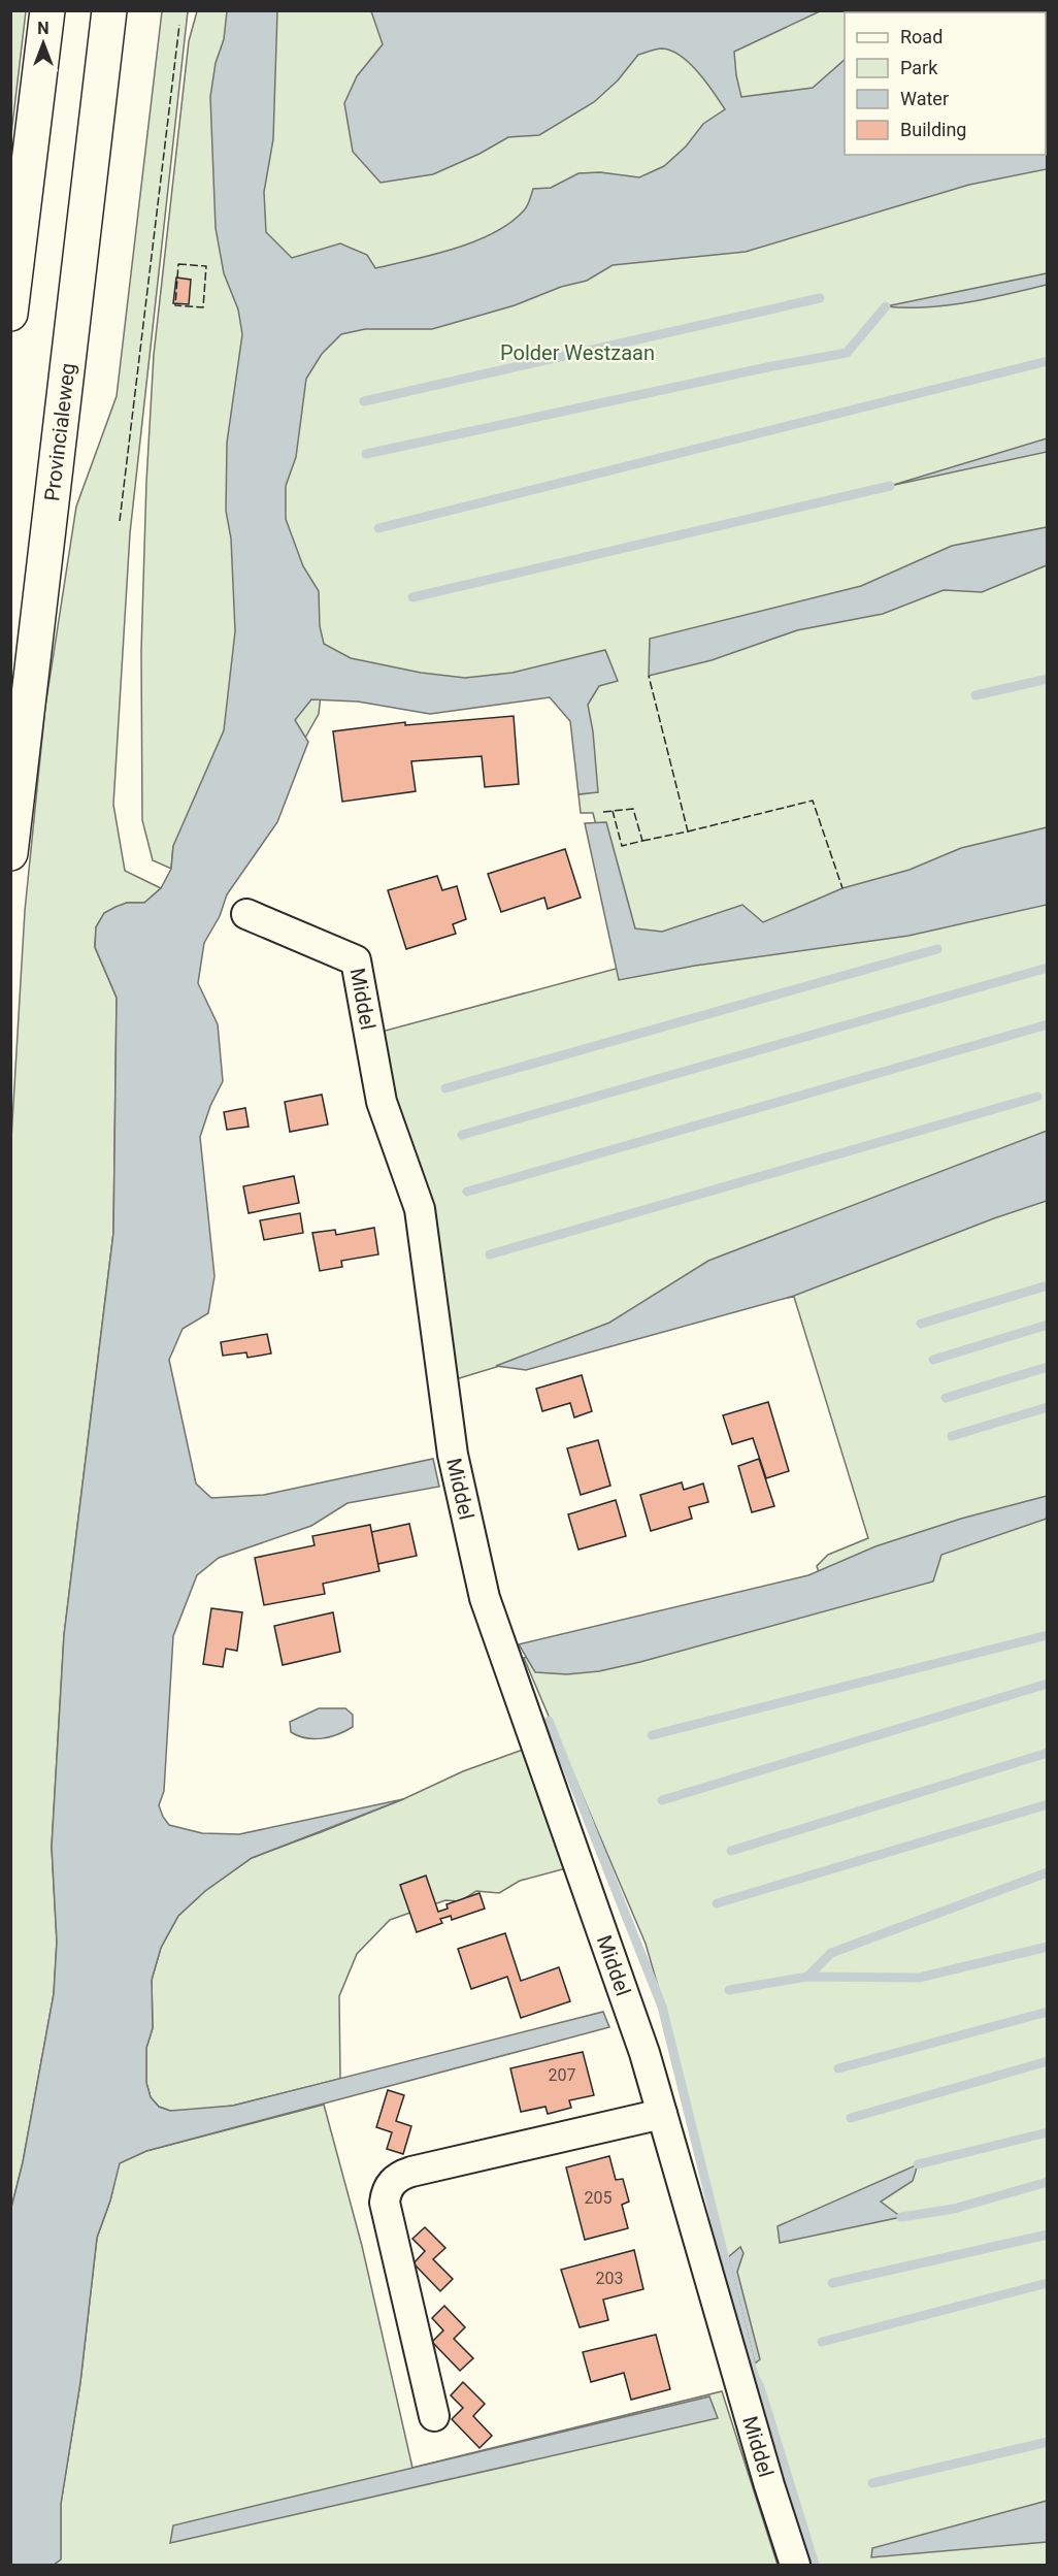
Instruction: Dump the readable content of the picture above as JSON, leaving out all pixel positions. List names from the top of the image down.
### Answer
{
  "streets": {
    "highway": ["Provincialeweg"],
    "street": ["Middel"]
  },
  "parks": ["Polder Westzaan"],
  "house_numbers": ["207", "205", "203"],
  "legend": [
    "Road",
    "Park",
    "Water",
    "Building"
  ],
  "north": "top"
}
